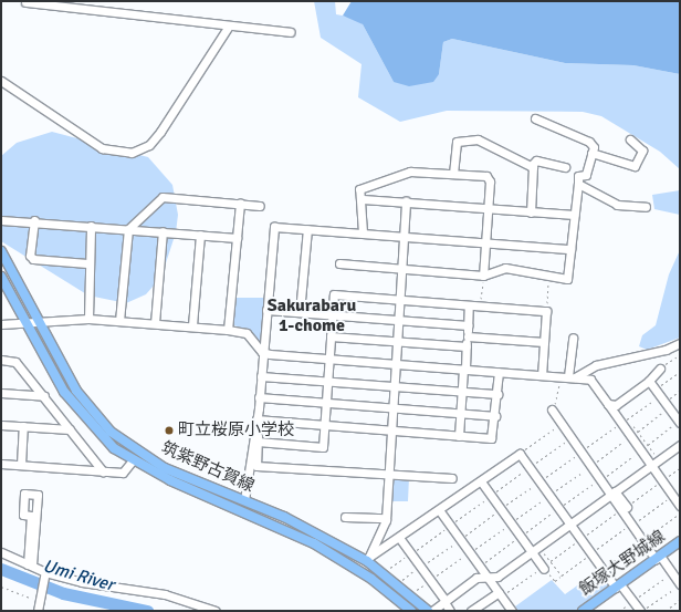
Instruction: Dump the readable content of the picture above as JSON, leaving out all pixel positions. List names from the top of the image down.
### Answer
{
  "streets": {
    "main road": ["筑紫野古賀線", "飯塚大野城線"]
  },
  "districts": ["Sakurabaru 1-chome"],
  "water": ["Umi River"],
  "places": ["町立桜原小学校"]
}
